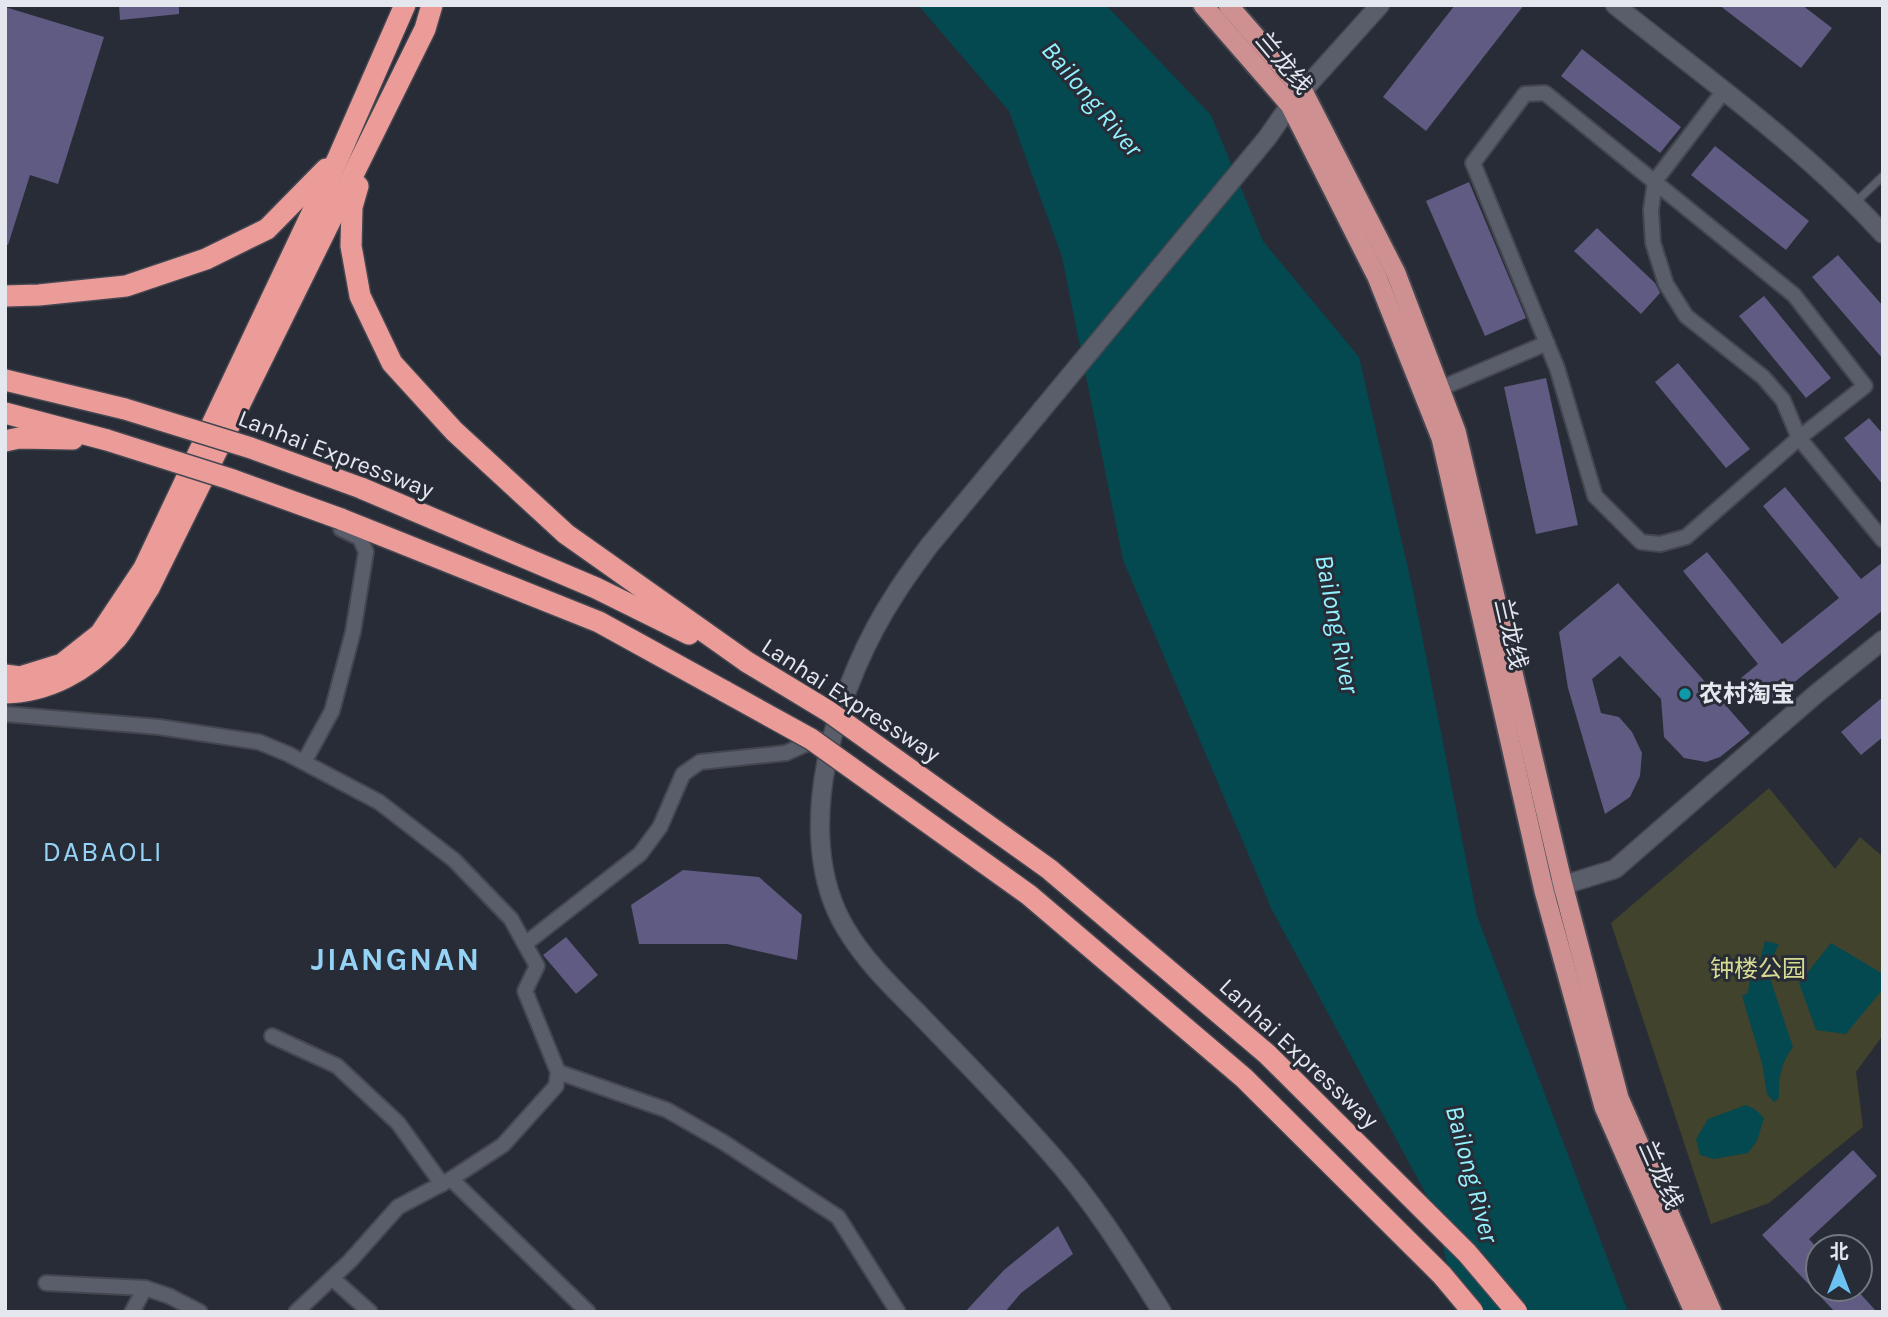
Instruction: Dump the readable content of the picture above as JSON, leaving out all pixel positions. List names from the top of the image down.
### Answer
{
  "streets": {
    "highway": ["兰龙线", "Lanhai Expressway"]
  },
  "districts": ["DABAOLI", "JIANGNAN"],
  "water": ["Bailong River"],
  "parks": ["钟楼公园"],
  "places": ["农村淘宝"],
  "north": "top"
}
